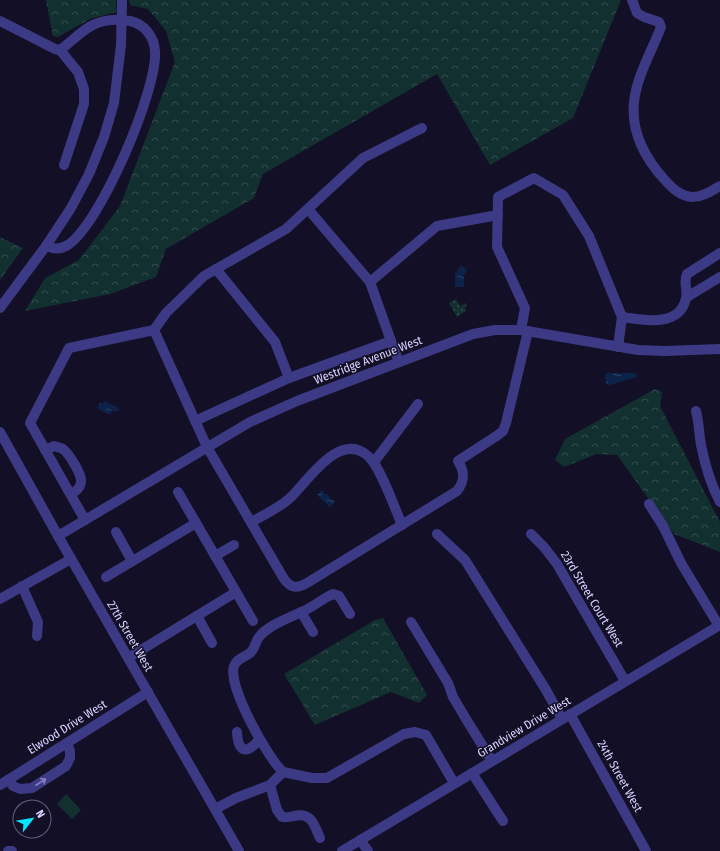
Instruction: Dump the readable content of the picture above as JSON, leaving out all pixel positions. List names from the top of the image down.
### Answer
{
  "streets": {
    "street": [
      "Westridge Avenue West",
      "23rd Street Court West",
      "27th Street West",
      "Elwood Drive West",
      "Grandview Drive West",
      "24th Street West"
    ]
  },
  "crossings": [
    ["Westridge Avenue West", "27th Street West"],
    ["23rd Street Court West", "Grandview Drive West"],
    ["27th Street West", "Elwood Drive West"],
    ["Grandview Drive West", "24th Street West"]
  ],
  "north": "top right"
}
